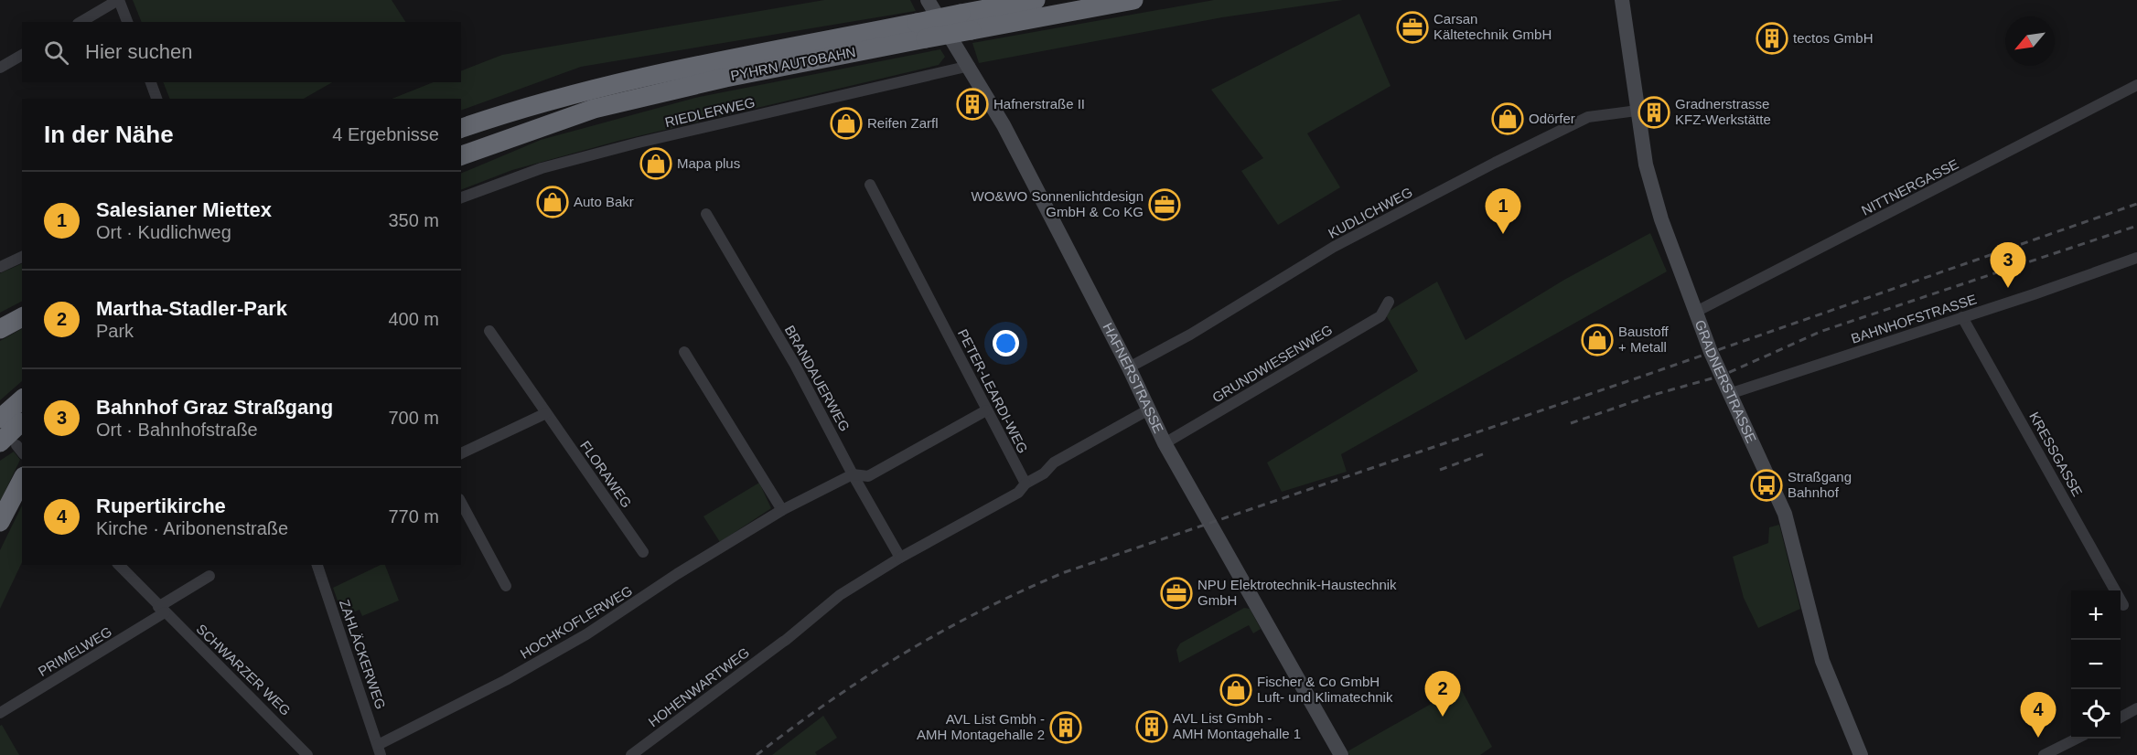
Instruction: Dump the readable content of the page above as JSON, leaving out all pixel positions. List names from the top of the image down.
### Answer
{
  "streets": {
    "highway": ["PYHRN AUTOBAHN"],
    "street": [
      "RIEDLERWEG",
      "NITTNERGASSE",
      "KUDLICHWEG",
      "BAHNHOFSTRASSE",
      "GRUNDWIESENWEG",
      "BRANDAUERWEG",
      "HAFNERSTRASSE",
      "GRADNERSTRASSE",
      "PETER-LEARDI-WEG",
      "KRESSGASSE",
      "FLORAWEG",
      "HOCHKOFLERWEG",
      "PRIMELWEG",
      "ZAHLÄCKERWEG",
      "SCHWARZER WEG",
      "HOHENWARTWEG"
    ]
  },
  "crossings": [
    ["RIEDLERWEG", "HAFNERSTRASSE"],
    ["NITTNERGASSE", "GRADNERSTRASSE"],
    ["KUDLICHWEG", "HAFNERSTRASSE"],
    ["KUDLICHWEG", "GRADNERSTRASSE"],
    ["BAHNHOFSTRASSE", "GRADNERSTRASSE"],
    ["BAHNHOFSTRASSE", "KRESSGASSE"],
    ["GRUNDWIESENWEG", "HAFNERSTRASSE"],
    ["BRANDAUERWEG", "HOCHKOFLERWEG"],
    ["BRANDAUERWEG", "HOHENWARTWEG"],
    ["PETER-LEARDI-WEG", "HOCHKOFLERWEG"],
    ["HOCHKOFLERWEG", "ZAHLÄCKERWEG"],
    ["PRIMELWEG", "SCHWARZER WEG"]
  ],
  "places": {
    "office": ["Carsan Kältetechnik GmbH", "WO&WO Sonnenlichtdesign GmbH & Co KG", "NPU Elektrotechnik-Haustechnik GmbH"],
    "building": [
      "tectos GmbH",
      "Hafnerstraße II",
      "Gradnerstrasse KFZ-Werkstätte",
      "AVL List Gmbh - AMH Montagehalle 1",
      "AVL List Gmbh - AMH Montagehalle 2"
    ],
    "shop": [
      "Odörfer",
      "Reifen Zarfl",
      "Mapa plus",
      "Auto Bakr",
      "Baustoff + Metall",
      "Fischer & Co GmbH Luft- und Klimatechnik"
    ],
    "bus stop": ["Straßgang Bahnhof"]
  },
  "north": "bottom left",
  "page": {
    "search": "Hier suchen",
    "heading": ["In der Nähe", "4 Ergebnisse"],
    "list": [
      {
        "mark": "1",
        "name": "Salesianer Miettex",
        "note": "Ort · Kudlichweg",
        "value": "350 m"
      },
      {
        "mark": "2",
        "name": "Martha-Stadler-Park",
        "note": "Park",
        "value": "400 m"
      },
      {
        "mark": "3",
        "name": "Bahnhof Graz Straßgang",
        "note": "Ort · Bahnhofstraße",
        "value": "700 m"
      },
      {
        "mark": "4",
        "name": "Rupertikirche",
        "note": "Kirche · Aribonenstraße",
        "value": "770 m"
      }
    ],
    "pins": [
      "1",
      "3",
      "2",
      "4"
    ],
    "map_buttons": ["+", "−"]
  }
}
